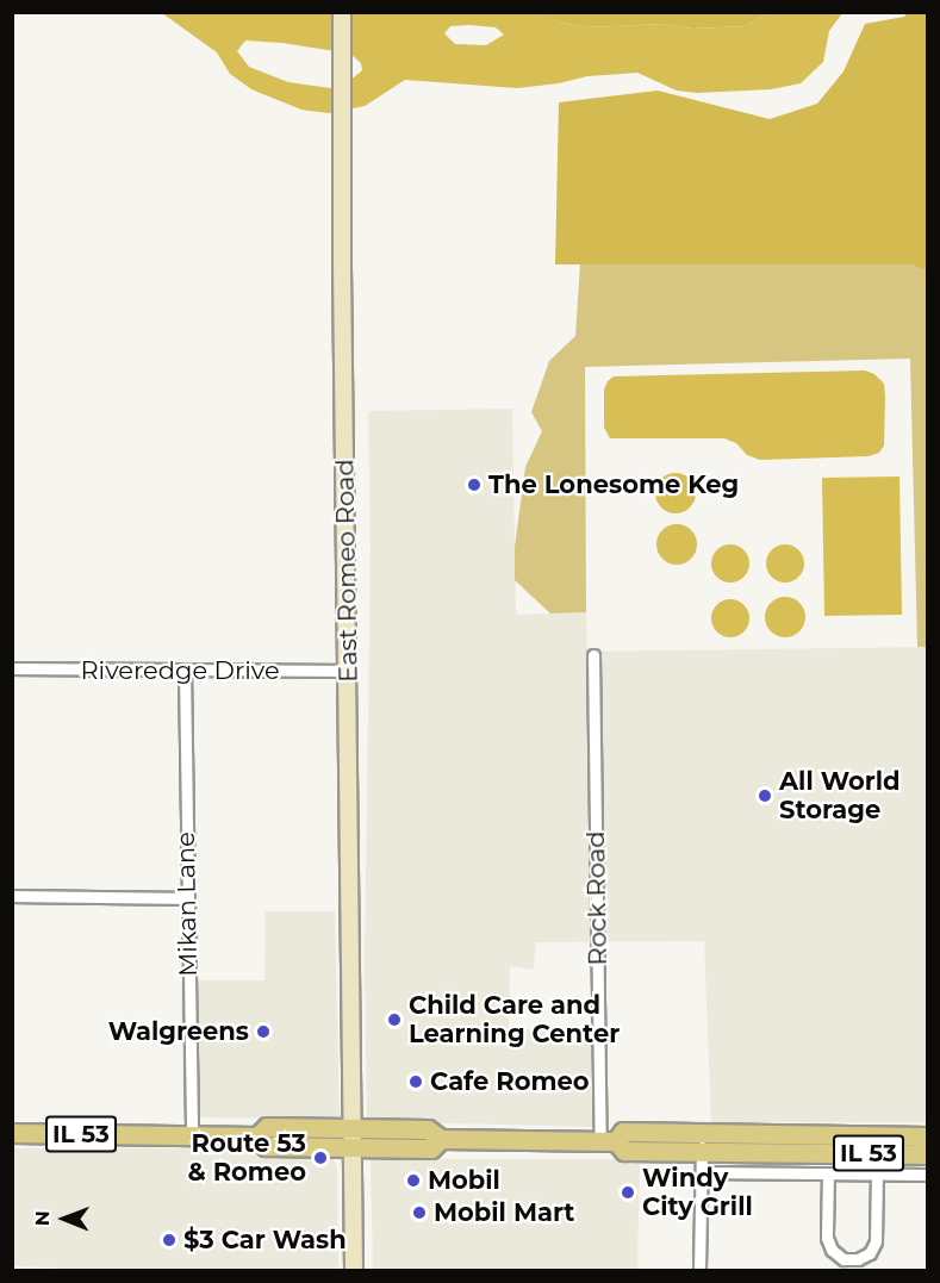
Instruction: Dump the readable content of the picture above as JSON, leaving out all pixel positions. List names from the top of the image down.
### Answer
{
  "streets": {
    "main road": ["East Romeo Road", "IL 53"],
    "street": ["Riveredge Drive", "Rock Road", "Mikan Lane"]
  },
  "crossings": [
    ["East Romeo Road", "Riveredge Drive"],
    ["East Romeo Road", "IL 53"],
    ["Riveredge Drive", "Mikan Lane"],
    ["Rock Road", "IL 53"],
    ["Mikan Lane", "IL 53"]
  ],
  "places": [
    "The Lonesome Keg",
    "All World Storage",
    "Child Care and Learning Center",
    "Walgreens",
    "Cafe Romeo",
    "Route 53 & Romeo",
    "Mobil",
    "Windy City Grill",
    "Mobil Mart",
    "$3 Car Wash"
  ],
  "north": "left"
}
